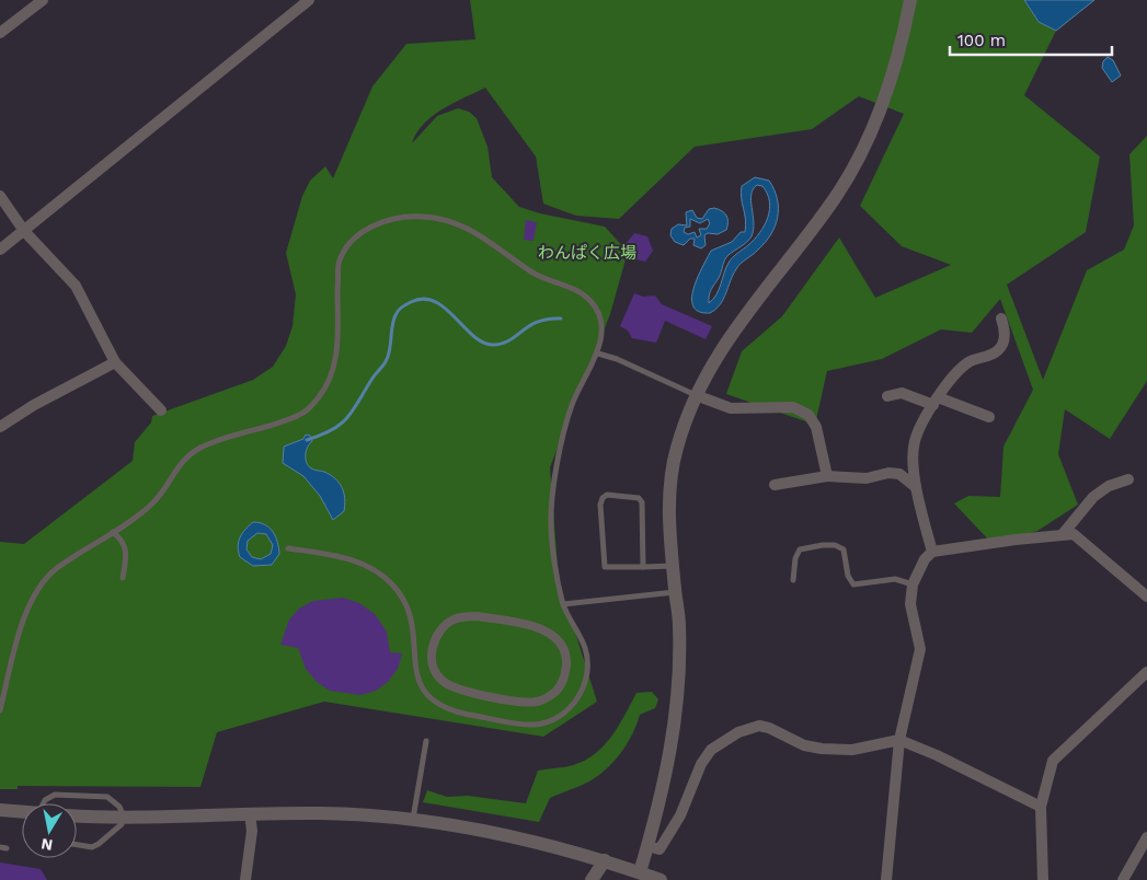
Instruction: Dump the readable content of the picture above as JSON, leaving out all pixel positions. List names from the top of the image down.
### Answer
{
  "parks": ["わんぱく広場"],
  "scale_bar": "100 m",
  "north": "bottom"
}
